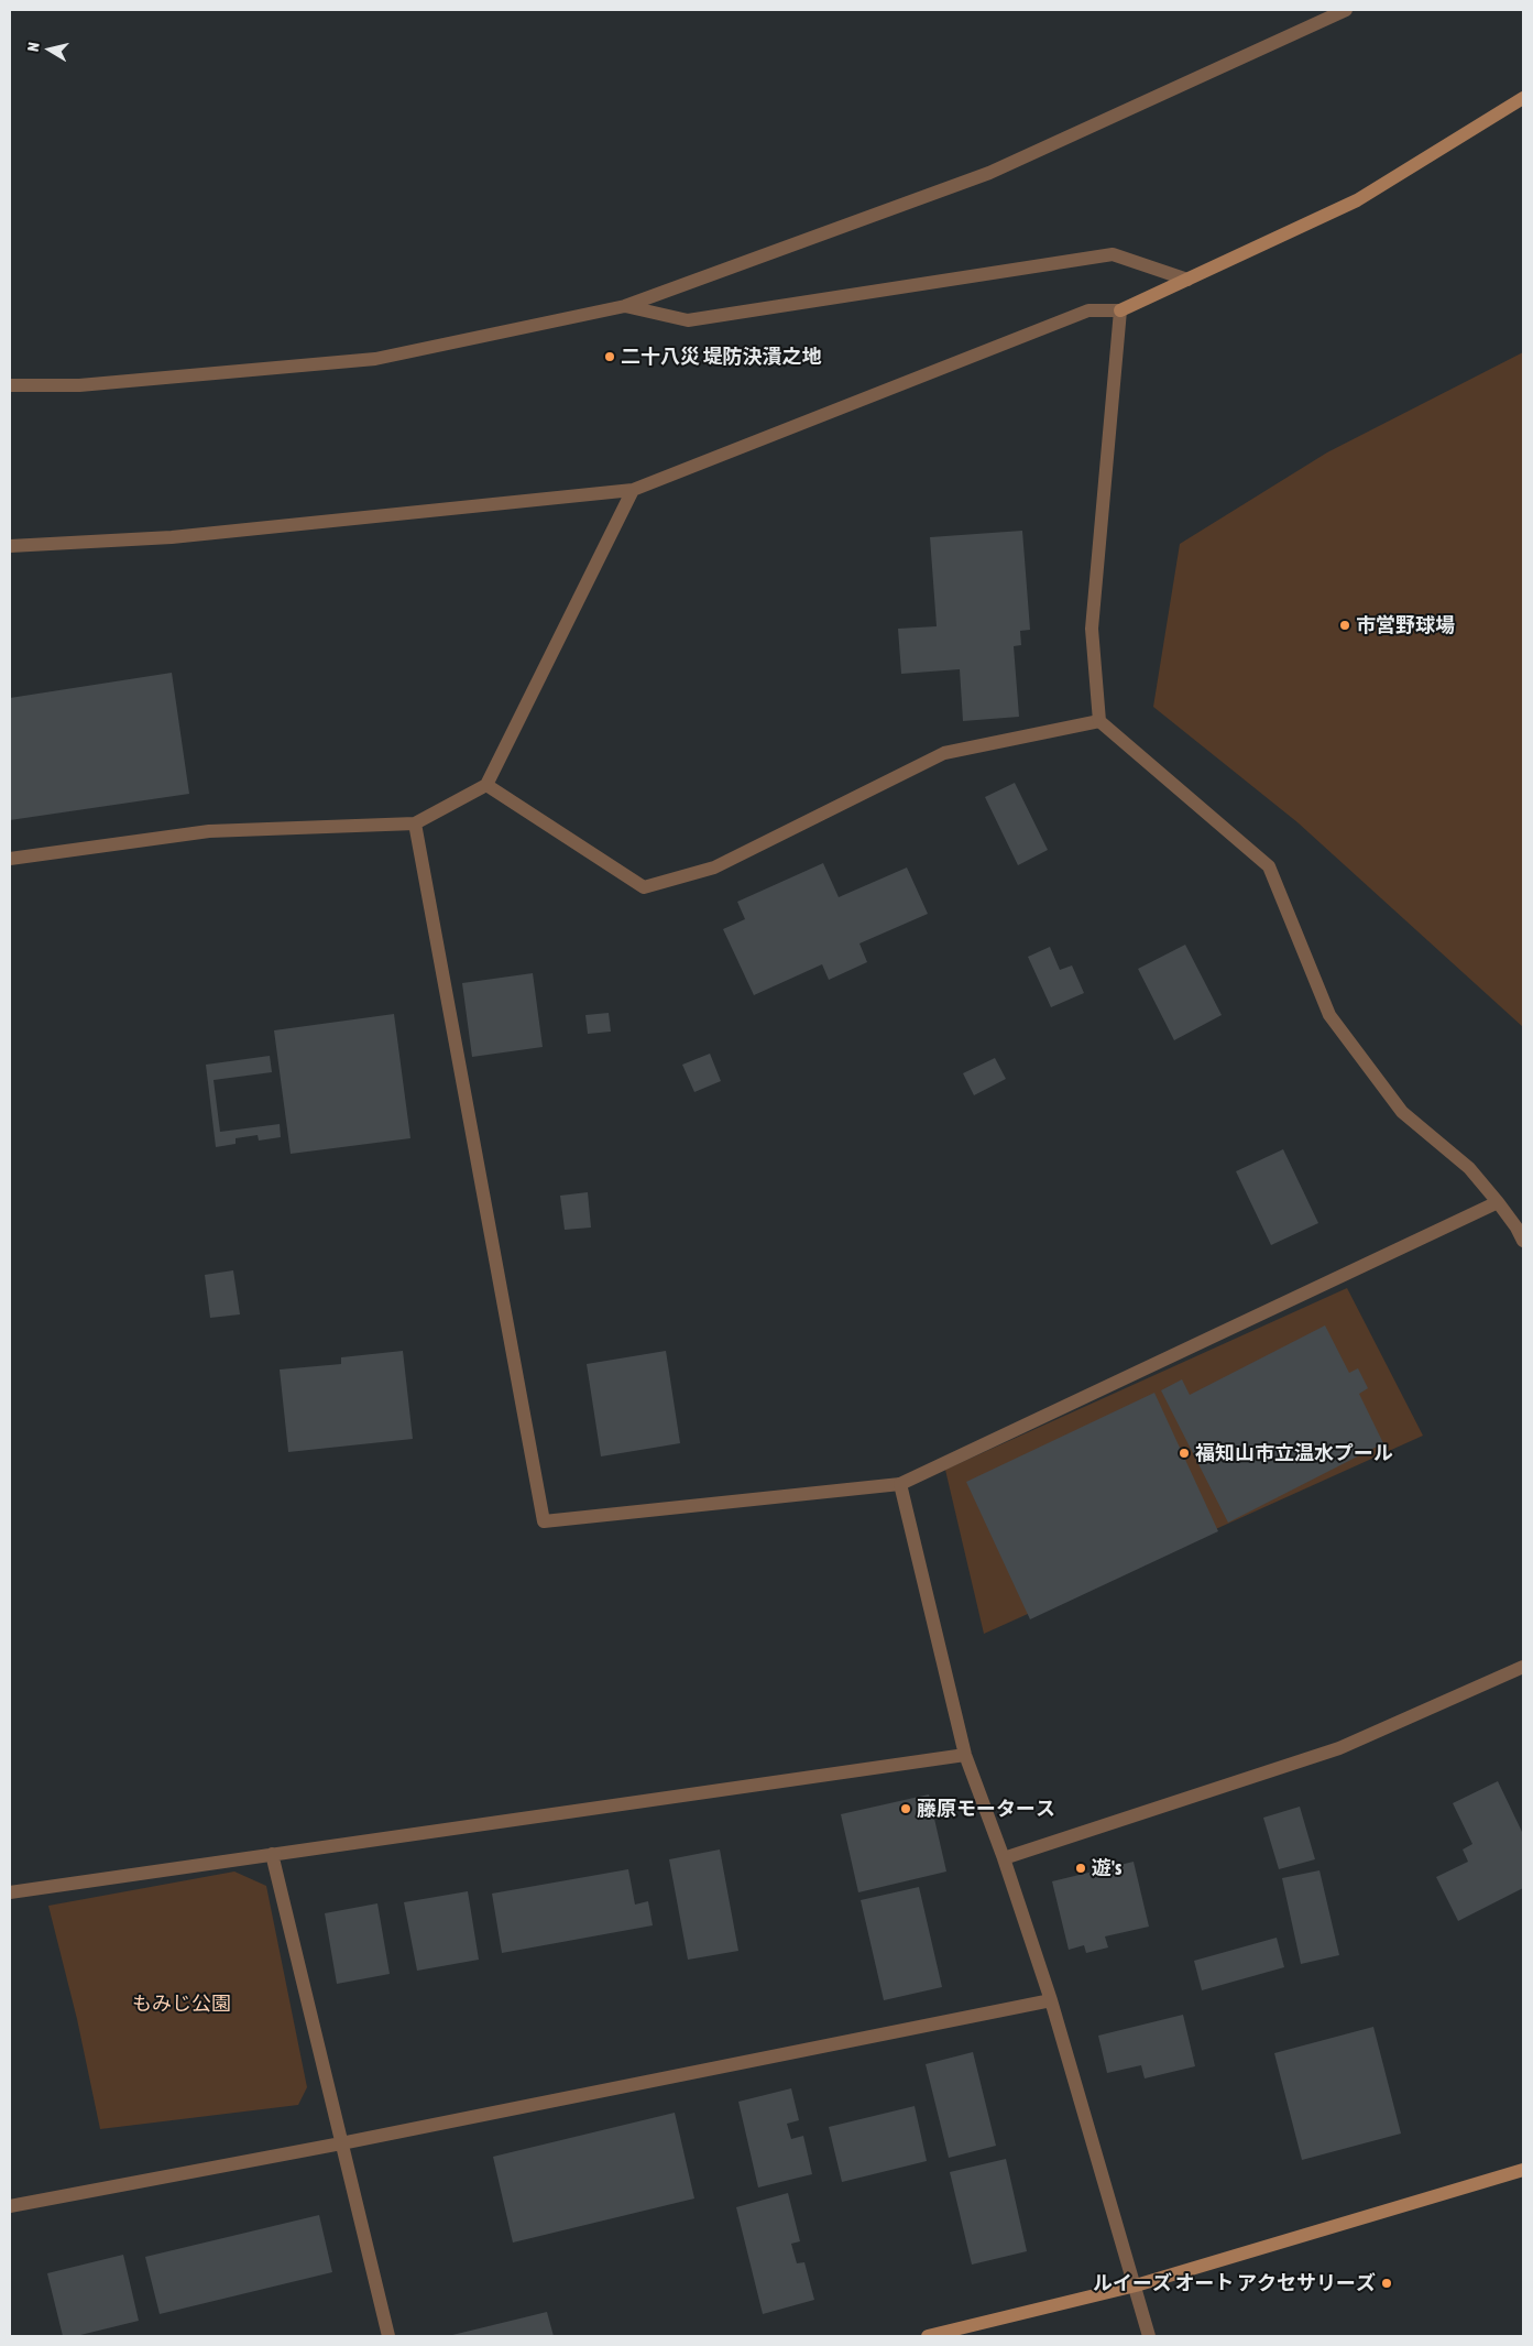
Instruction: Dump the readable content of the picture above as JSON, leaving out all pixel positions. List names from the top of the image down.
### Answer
{
  "parks": ["もみじ公園"],
  "places": [
    "二十八災 堤防決潰之地",
    "市営野球場",
    "福知山市立温水プール",
    "藤原モータース",
    "遊's",
    "ルイーズ オート アクセサリーズ"
  ],
  "north": "left"
}
